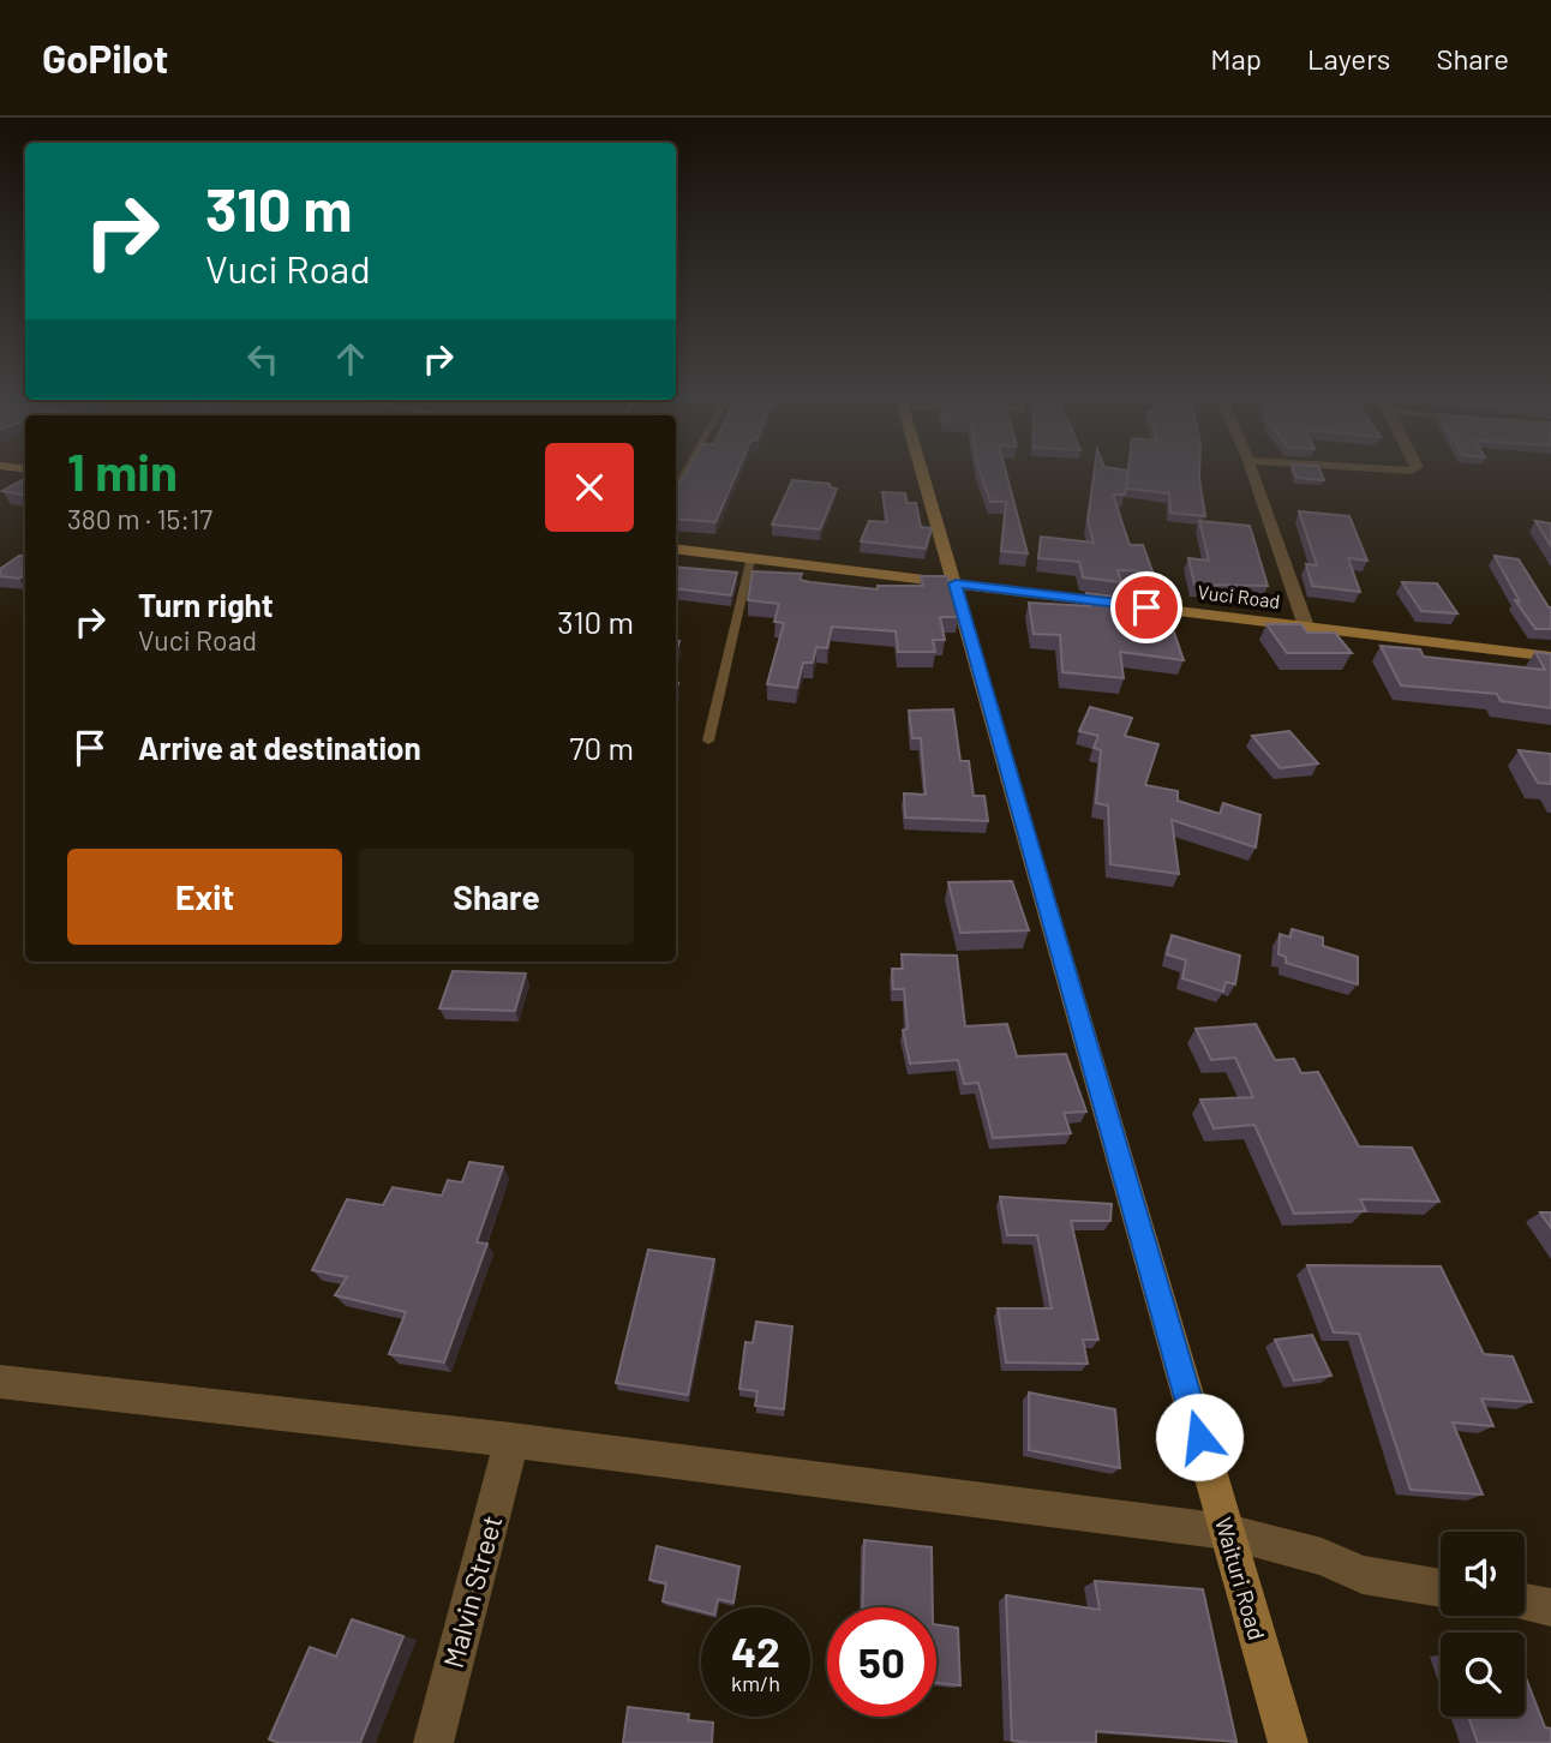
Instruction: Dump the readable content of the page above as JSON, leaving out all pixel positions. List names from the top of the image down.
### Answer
{
  "streets": {
    "main road": ["Vuci Road", "Waituri Road"],
    "street": ["Malvin Street"]
  },
  "crossings": [
    ["Vuci Road", "Waituri Road"]
  ],
  "page": {
    "header": "GoPilot",
    "nav": ["Map", "Layers", "Share"],
    "turn": ["310 m", "Vuci Road"],
    "heading": ["1 min", "380 m · 15:17"],
    "list": [
      {
        "name": "Turn right",
        "note": "Vuci Road",
        "value": "310 m"
      },
      {
        "name": "Arrive at destination",
        "value": "70 m"
      }
    ],
    "buttons": ["Exit", "Share"],
    "speed": "42 km/h",
    "limit": "50"
  }
}
